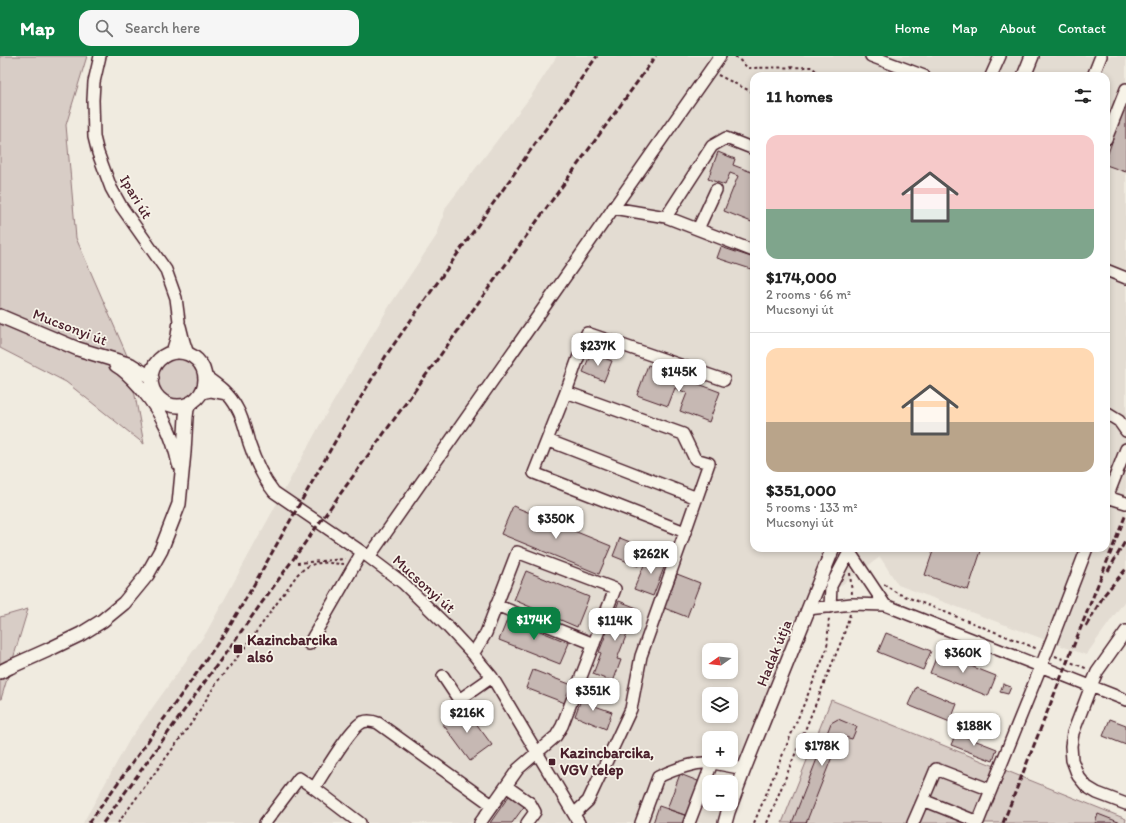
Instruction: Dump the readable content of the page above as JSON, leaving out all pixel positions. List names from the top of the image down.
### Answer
{
  "streets": {
    "main road": ["Mucsonyi út", "Hadak útja"],
    "street": ["Ipari út"]
  },
  "crossings": [
    ["Ipari út", "Mucsonyi út"]
  ],
  "places": {
    "transit": ["Kazincbarcika alsó", "Kazincbarcika, VGV telep"]
  },
  "north": "left",
  "page": {
    "header": "Map",
    "search": "Search here",
    "nav": [
      "Home",
      "Map",
      "About",
      "Contact"
    ],
    "heading": "11 homes",
    "list": [
      {
        "name": "$174,000",
        "note": "2 rooms · 66 m² · Mucsonyi út"
      },
      {
        "name": "$351,000",
        "note": "5 rooms · 133 m² · Mucsonyi út"
      }
    ],
    "price": [
      "$237K",
      "$145K",
      "$350K",
      "$262K",
      "$174K",
      "$114K",
      "$360K",
      "$351K",
      "$216K",
      "$188K",
      "$178K"
    ],
    "map_buttons": ["+", "−"]
  }
}
